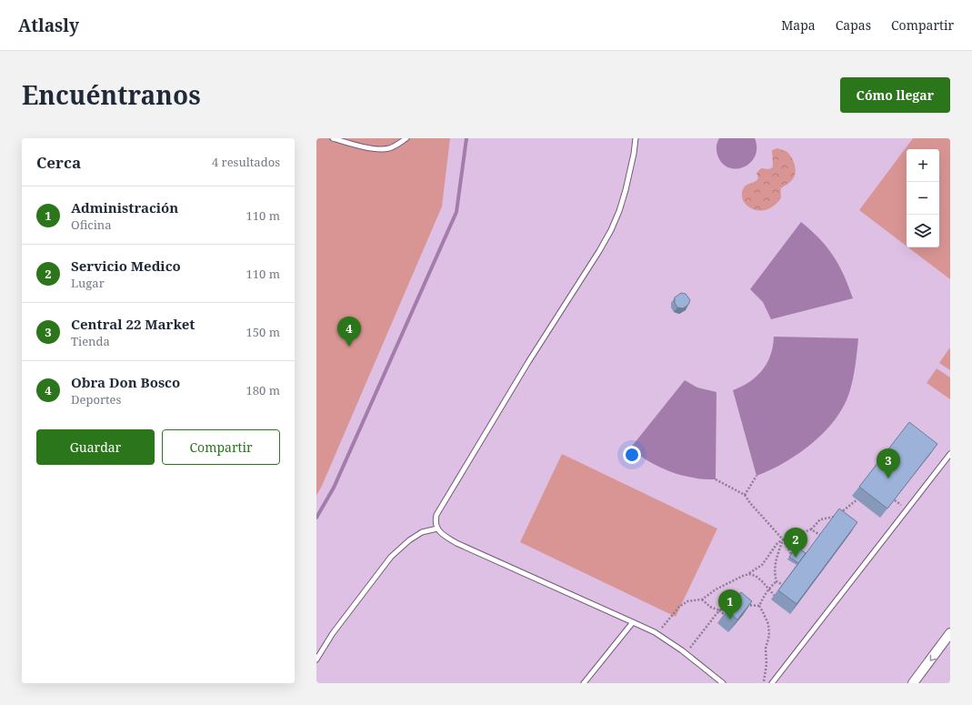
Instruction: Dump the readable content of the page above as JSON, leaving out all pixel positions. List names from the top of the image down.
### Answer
{
  "page": {
    "header": "Atlasly",
    "nav": ["Mapa", "Capas", "Compartir"],
    "title": "Encuéntranos",
    "buttons": [
      "Cómo llegar",
      ["Guardar", "Compartir"]
    ],
    "heading": ["Cerca", "4 resultados"],
    "map_buttons": ["+", "−"],
    "list": [
      {
        "mark": "1",
        "name": "Administración",
        "note": "Oficina",
        "value": "110 m"
      },
      {
        "mark": "2",
        "name": "Servicio Medico",
        "note": "Lugar",
        "value": "110 m"
      },
      {
        "mark": "3",
        "name": "Central 22 Market",
        "note": "Tienda",
        "value": "150 m"
      },
      {
        "mark": "4",
        "name": "Obra Don Bosco",
        "note": "Deportes",
        "value": "180 m"
      }
    ],
    "pins": [
      "4",
      "3",
      "2",
      "1"
    ]
  }
}
